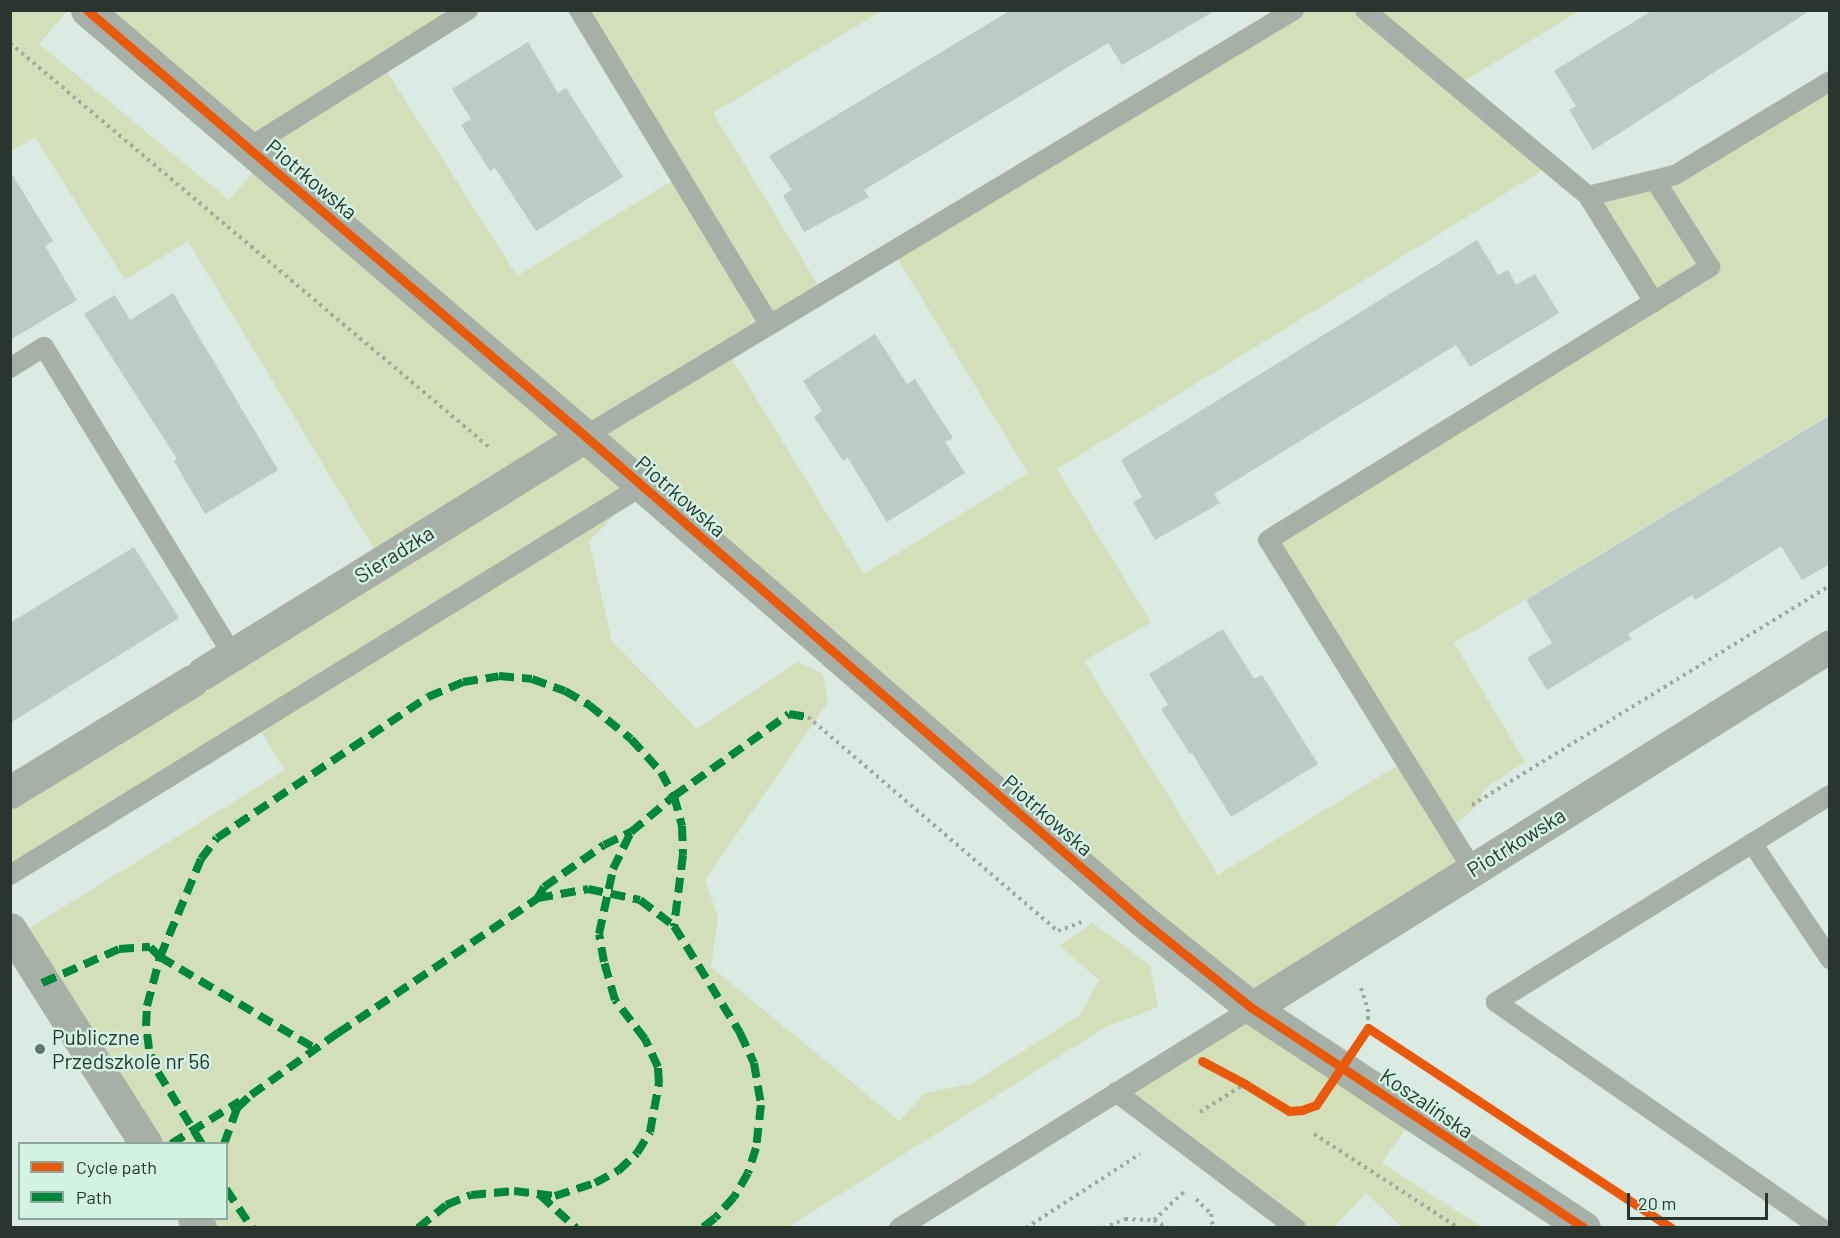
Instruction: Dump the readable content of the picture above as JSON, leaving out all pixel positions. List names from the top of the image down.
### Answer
{
  "streets": {
    "street": ["Piotrkowska", "Sieradzka", "Koszalińska"]
  },
  "crossings": [
    ["Piotrkowska", "Sieradzka"],
    ["Piotrkowska", "Koszalińska"]
  ],
  "places": ["Publiczne Przedszkole nr 56"],
  "legend": ["Cycle path", "Path"],
  "scale_bar": "20 m"
}
